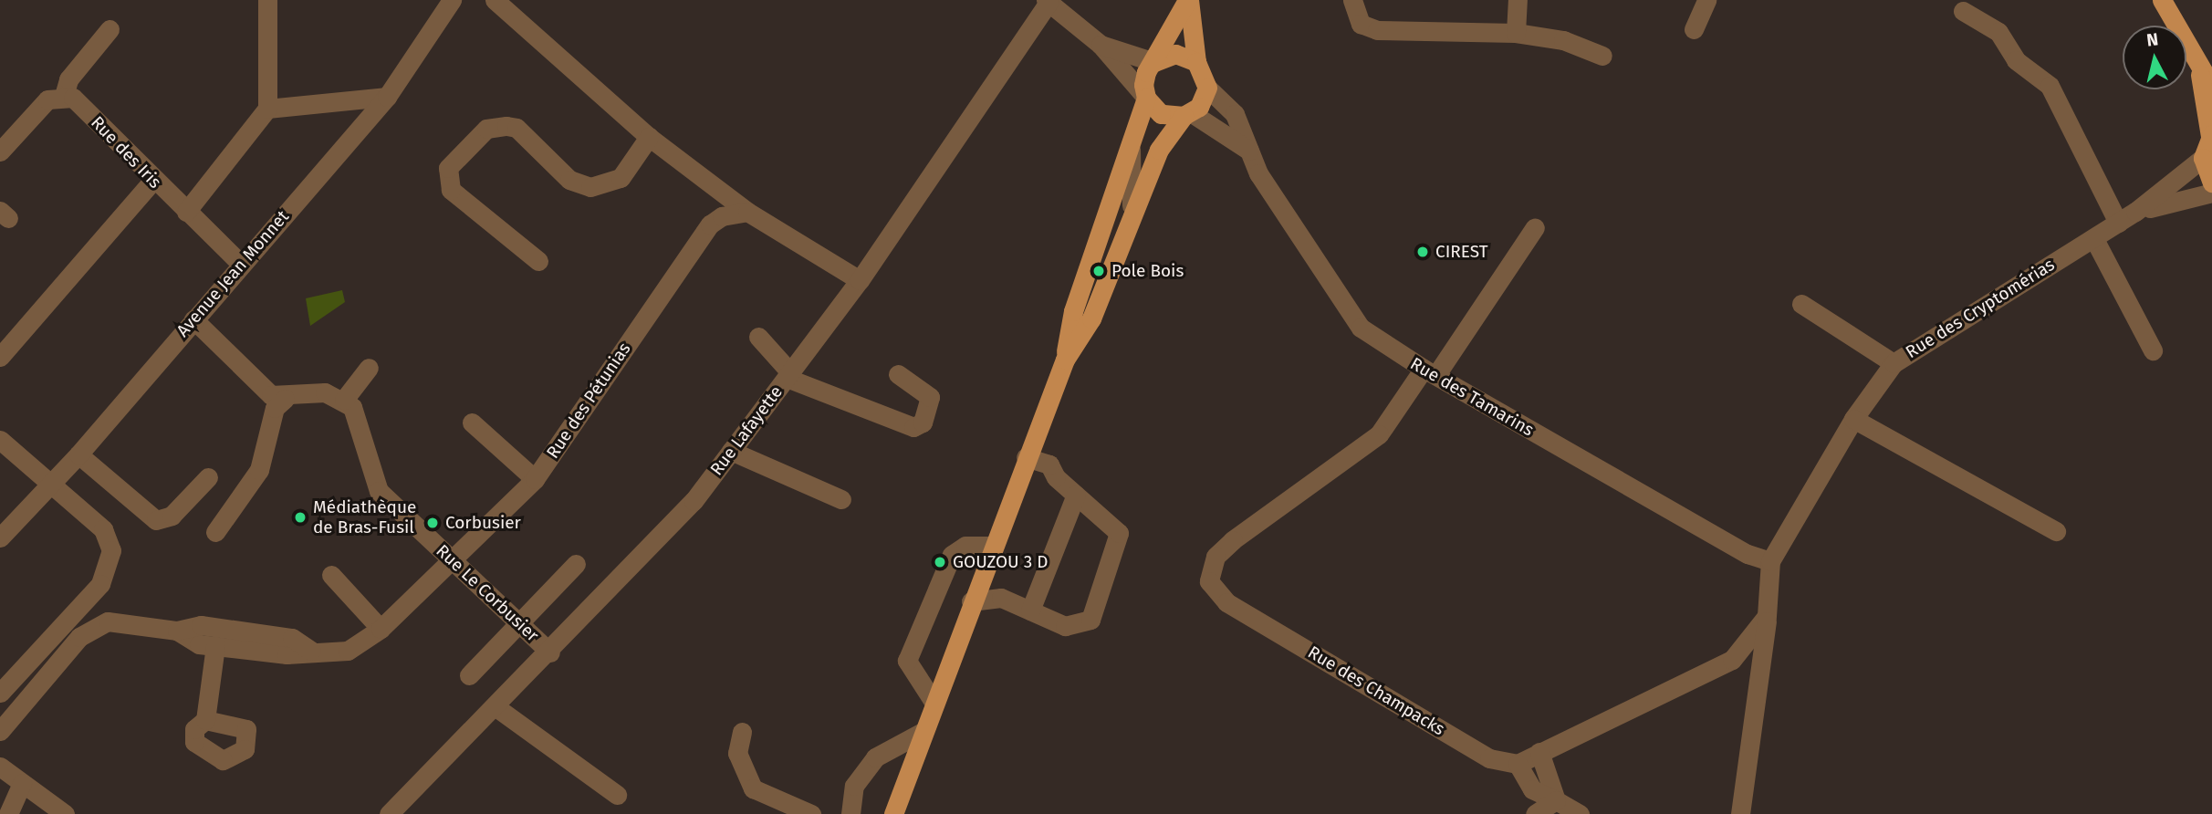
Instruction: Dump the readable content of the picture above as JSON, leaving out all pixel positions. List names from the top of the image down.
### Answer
{
  "streets": {
    "street": [
      "Rue des Iris",
      "Avenue Jean Monnet",
      "Rue des Cryptomérias",
      "Rue des Tamarins",
      "Rue des Pétunias",
      "Rue Lafayette",
      "Rue Le Corbusier",
      "Rue des Champacks"
    ]
  },
  "crossings": [
    ["Rue des Iris", "Avenue Jean Monnet"],
    ["Rue des Cryptomérias", "Rue des Tamarins"],
    ["Rue des Tamarins", "Rue des Champacks"],
    ["Rue des Pétunias", "Rue Le Corbusier"],
    ["Rue Lafayette", "Rue Le Corbusier"]
  ],
  "places": [
    "CIREST",
    "Pole Bois",
    "Médiathèque de Bras-Fusil",
    "Corbusier",
    "GOUZOU 3 D"
  ],
  "north": "top"
}
